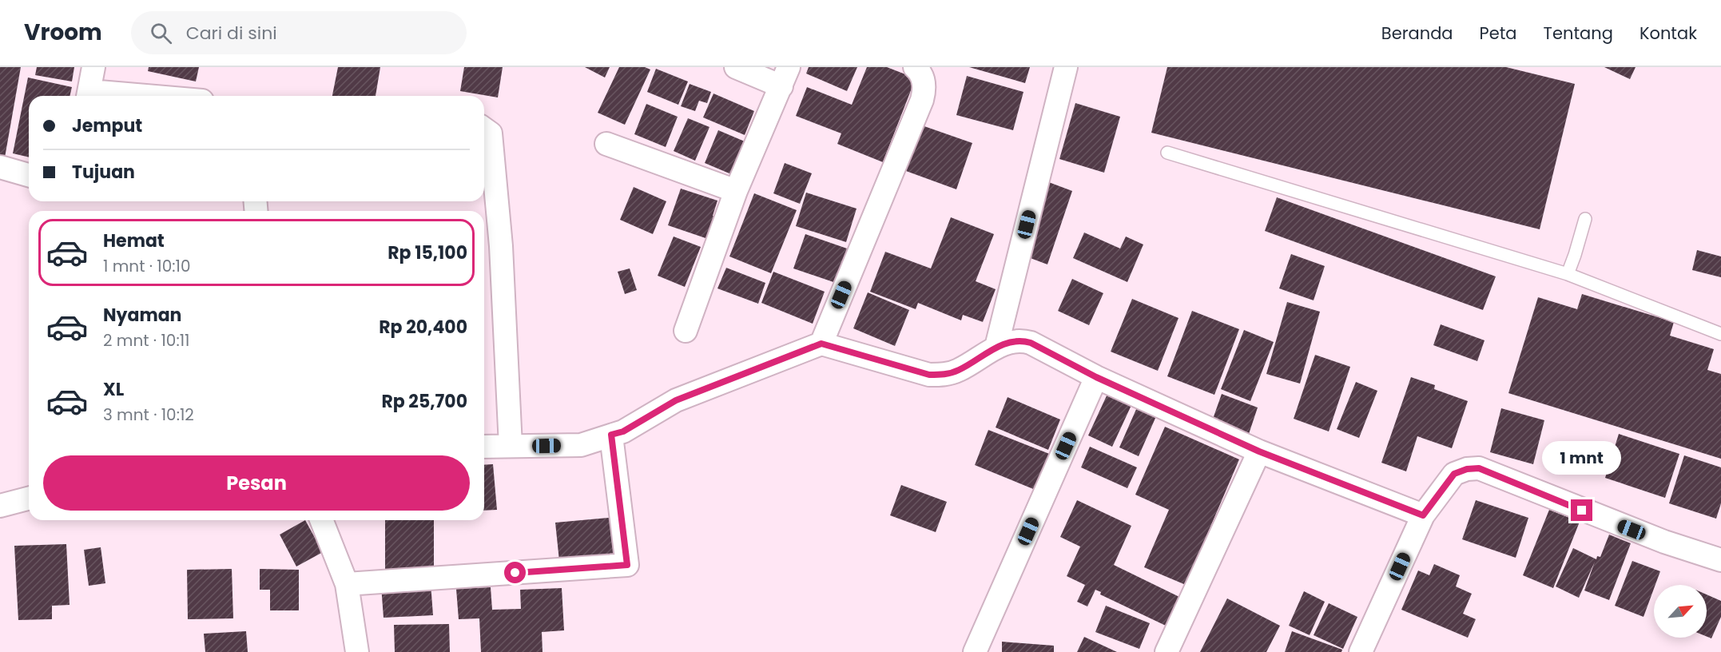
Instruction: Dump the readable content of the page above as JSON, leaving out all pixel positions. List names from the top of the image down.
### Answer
{
  "north": "top right",
  "page": {
    "header": "Vroom",
    "search": "Cari di sini",
    "nav": [
      "Beranda",
      "Peta",
      "Tentang",
      "Kontak"
    ],
    "banner": ["Jemput", "Tujuan"],
    "list": [
      {
        "name": "Hemat",
        "note": "1 mnt · 10:10",
        "value": "Rp 15,100"
      },
      {
        "name": "Nyaman",
        "note": "2 mnt · 10:11",
        "value": "Rp 20,400"
      },
      {
        "name": "XL",
        "note": "3 mnt · 10:12",
        "value": "Rp 25,700"
      }
    ],
    "bubble": "1 mnt",
    "buttons": "Pesan"
  }
}
